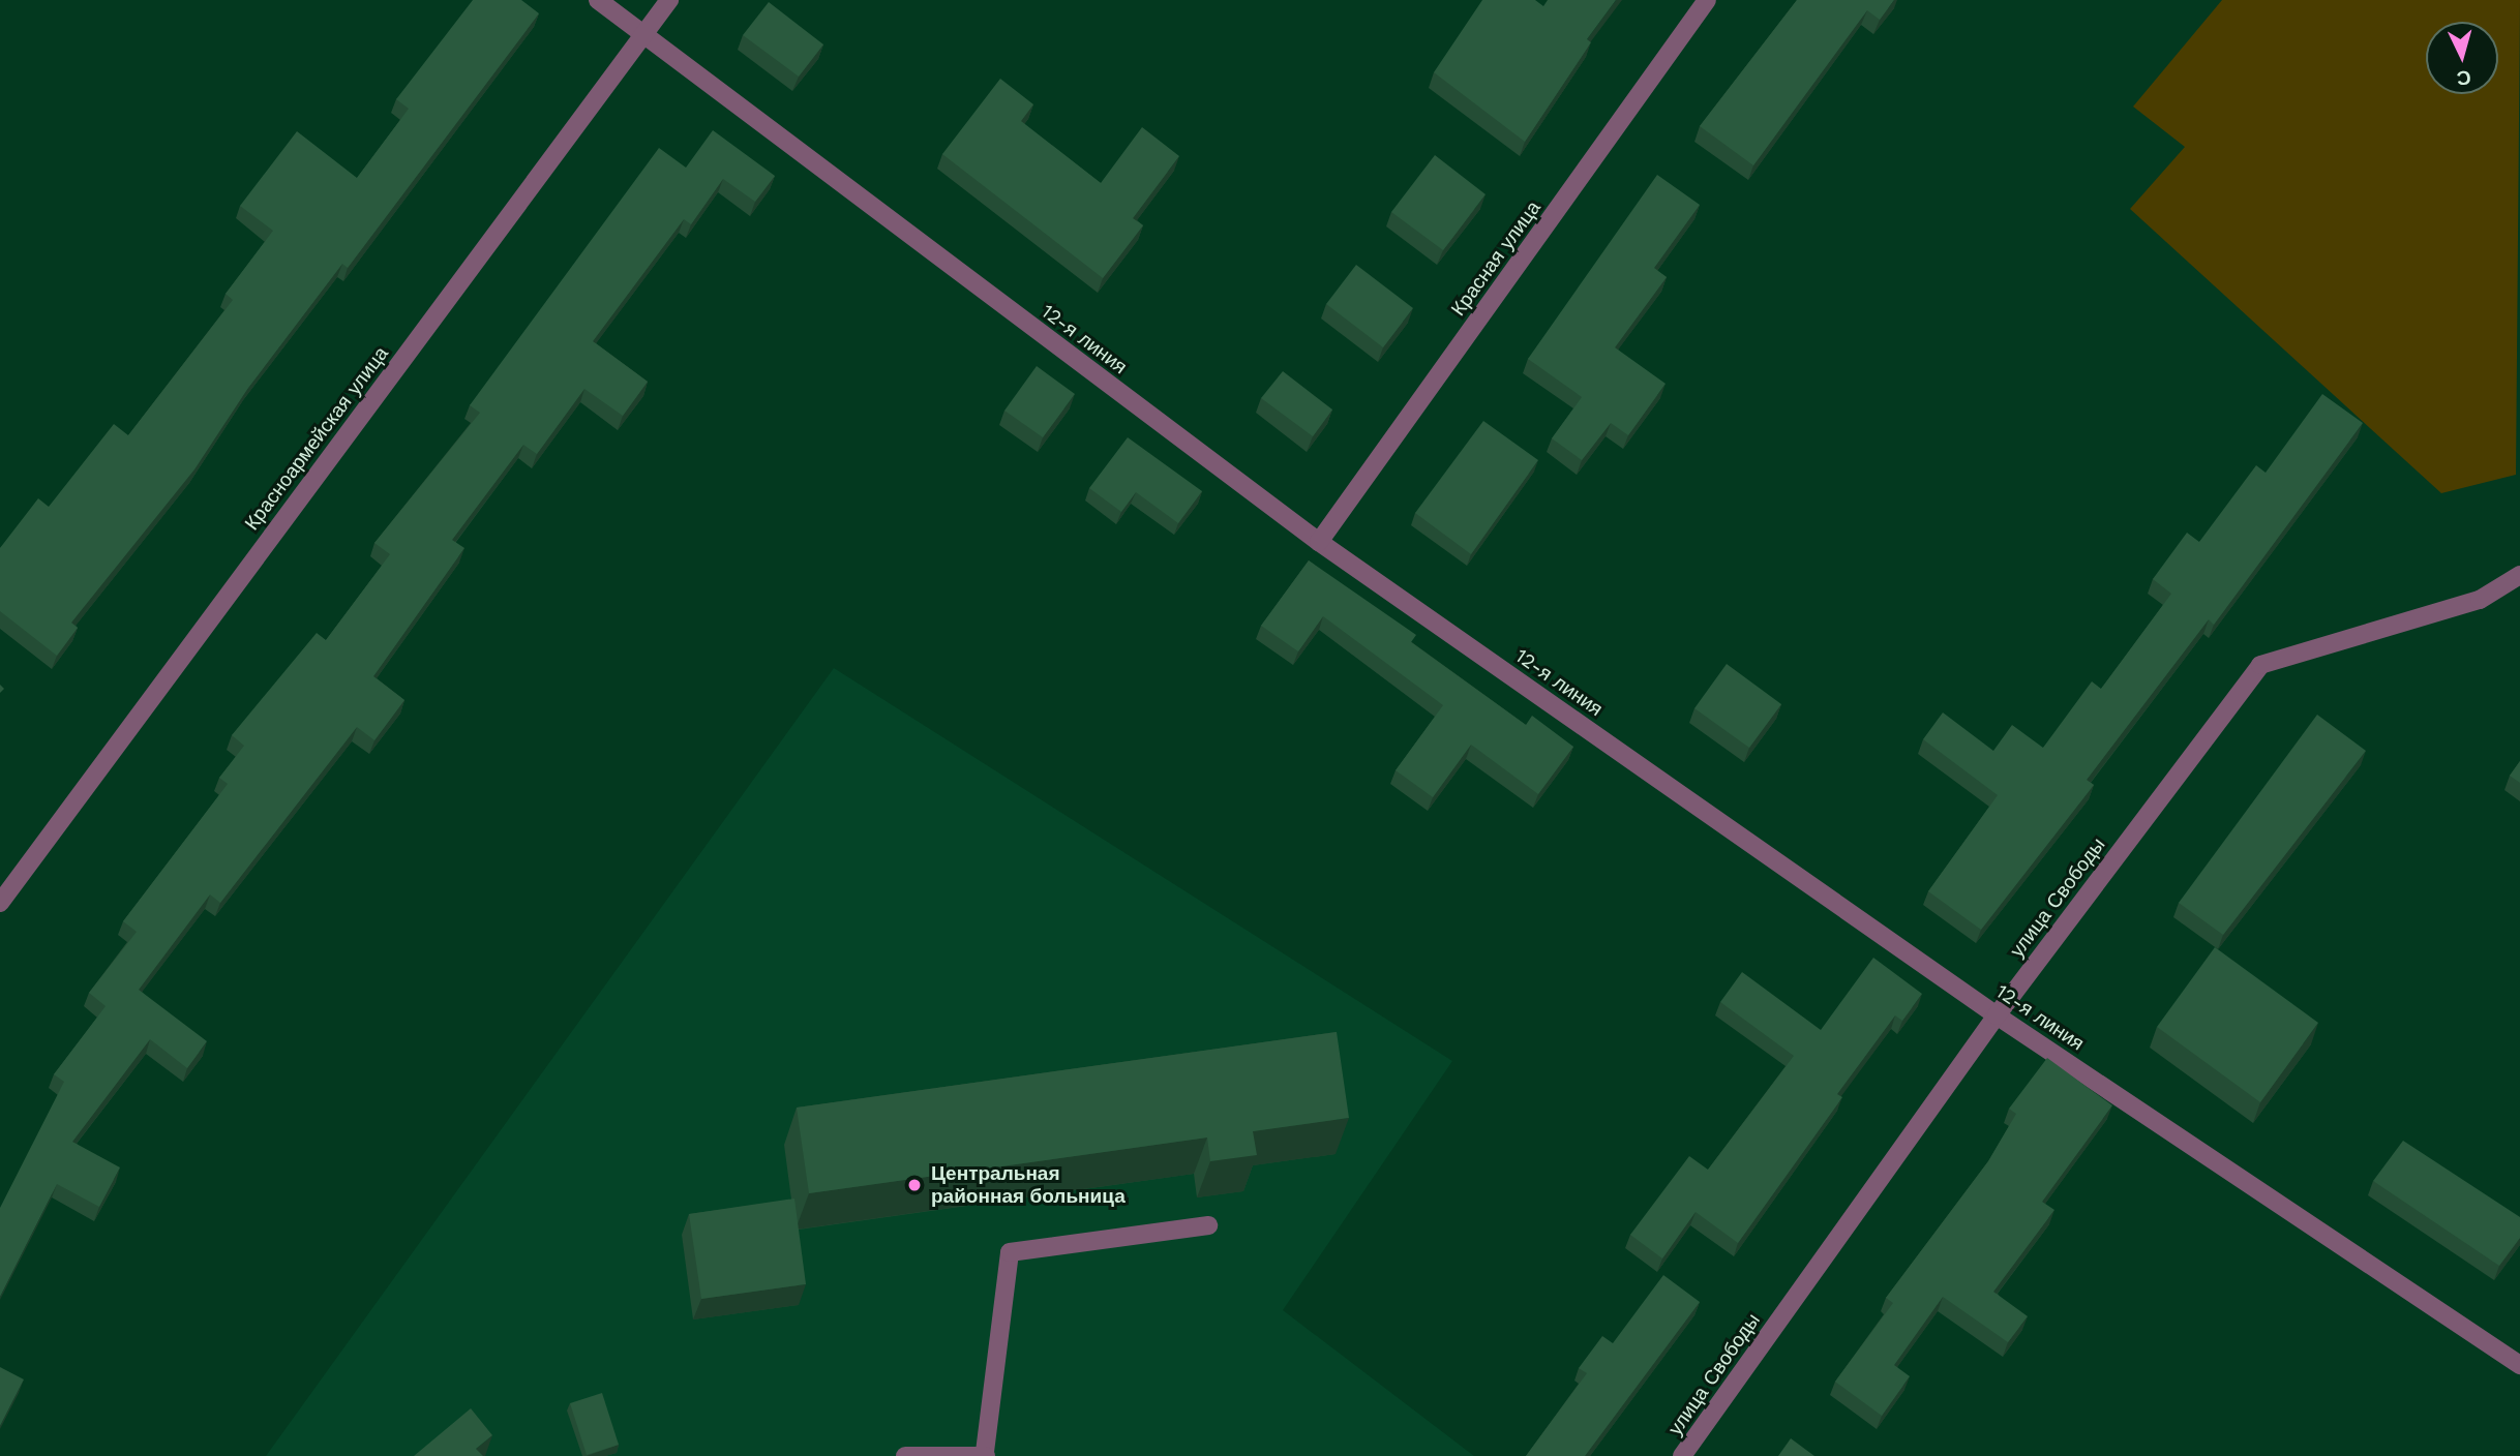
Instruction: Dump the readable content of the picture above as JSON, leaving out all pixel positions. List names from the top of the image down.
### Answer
{
  "streets": {
    "street": [
      "Красная улица",
      "12-я линия",
      "Красноармейская улица",
      "улица Свободы"
    ]
  },
  "crossings": [
    ["Красная улица", "12-я линия"],
    ["12-я линия", "Красноармейская улица"],
    ["12-я линия", "улица Свободы"]
  ],
  "places": ["Центральная районная больница"],
  "north": "bottom"
}
